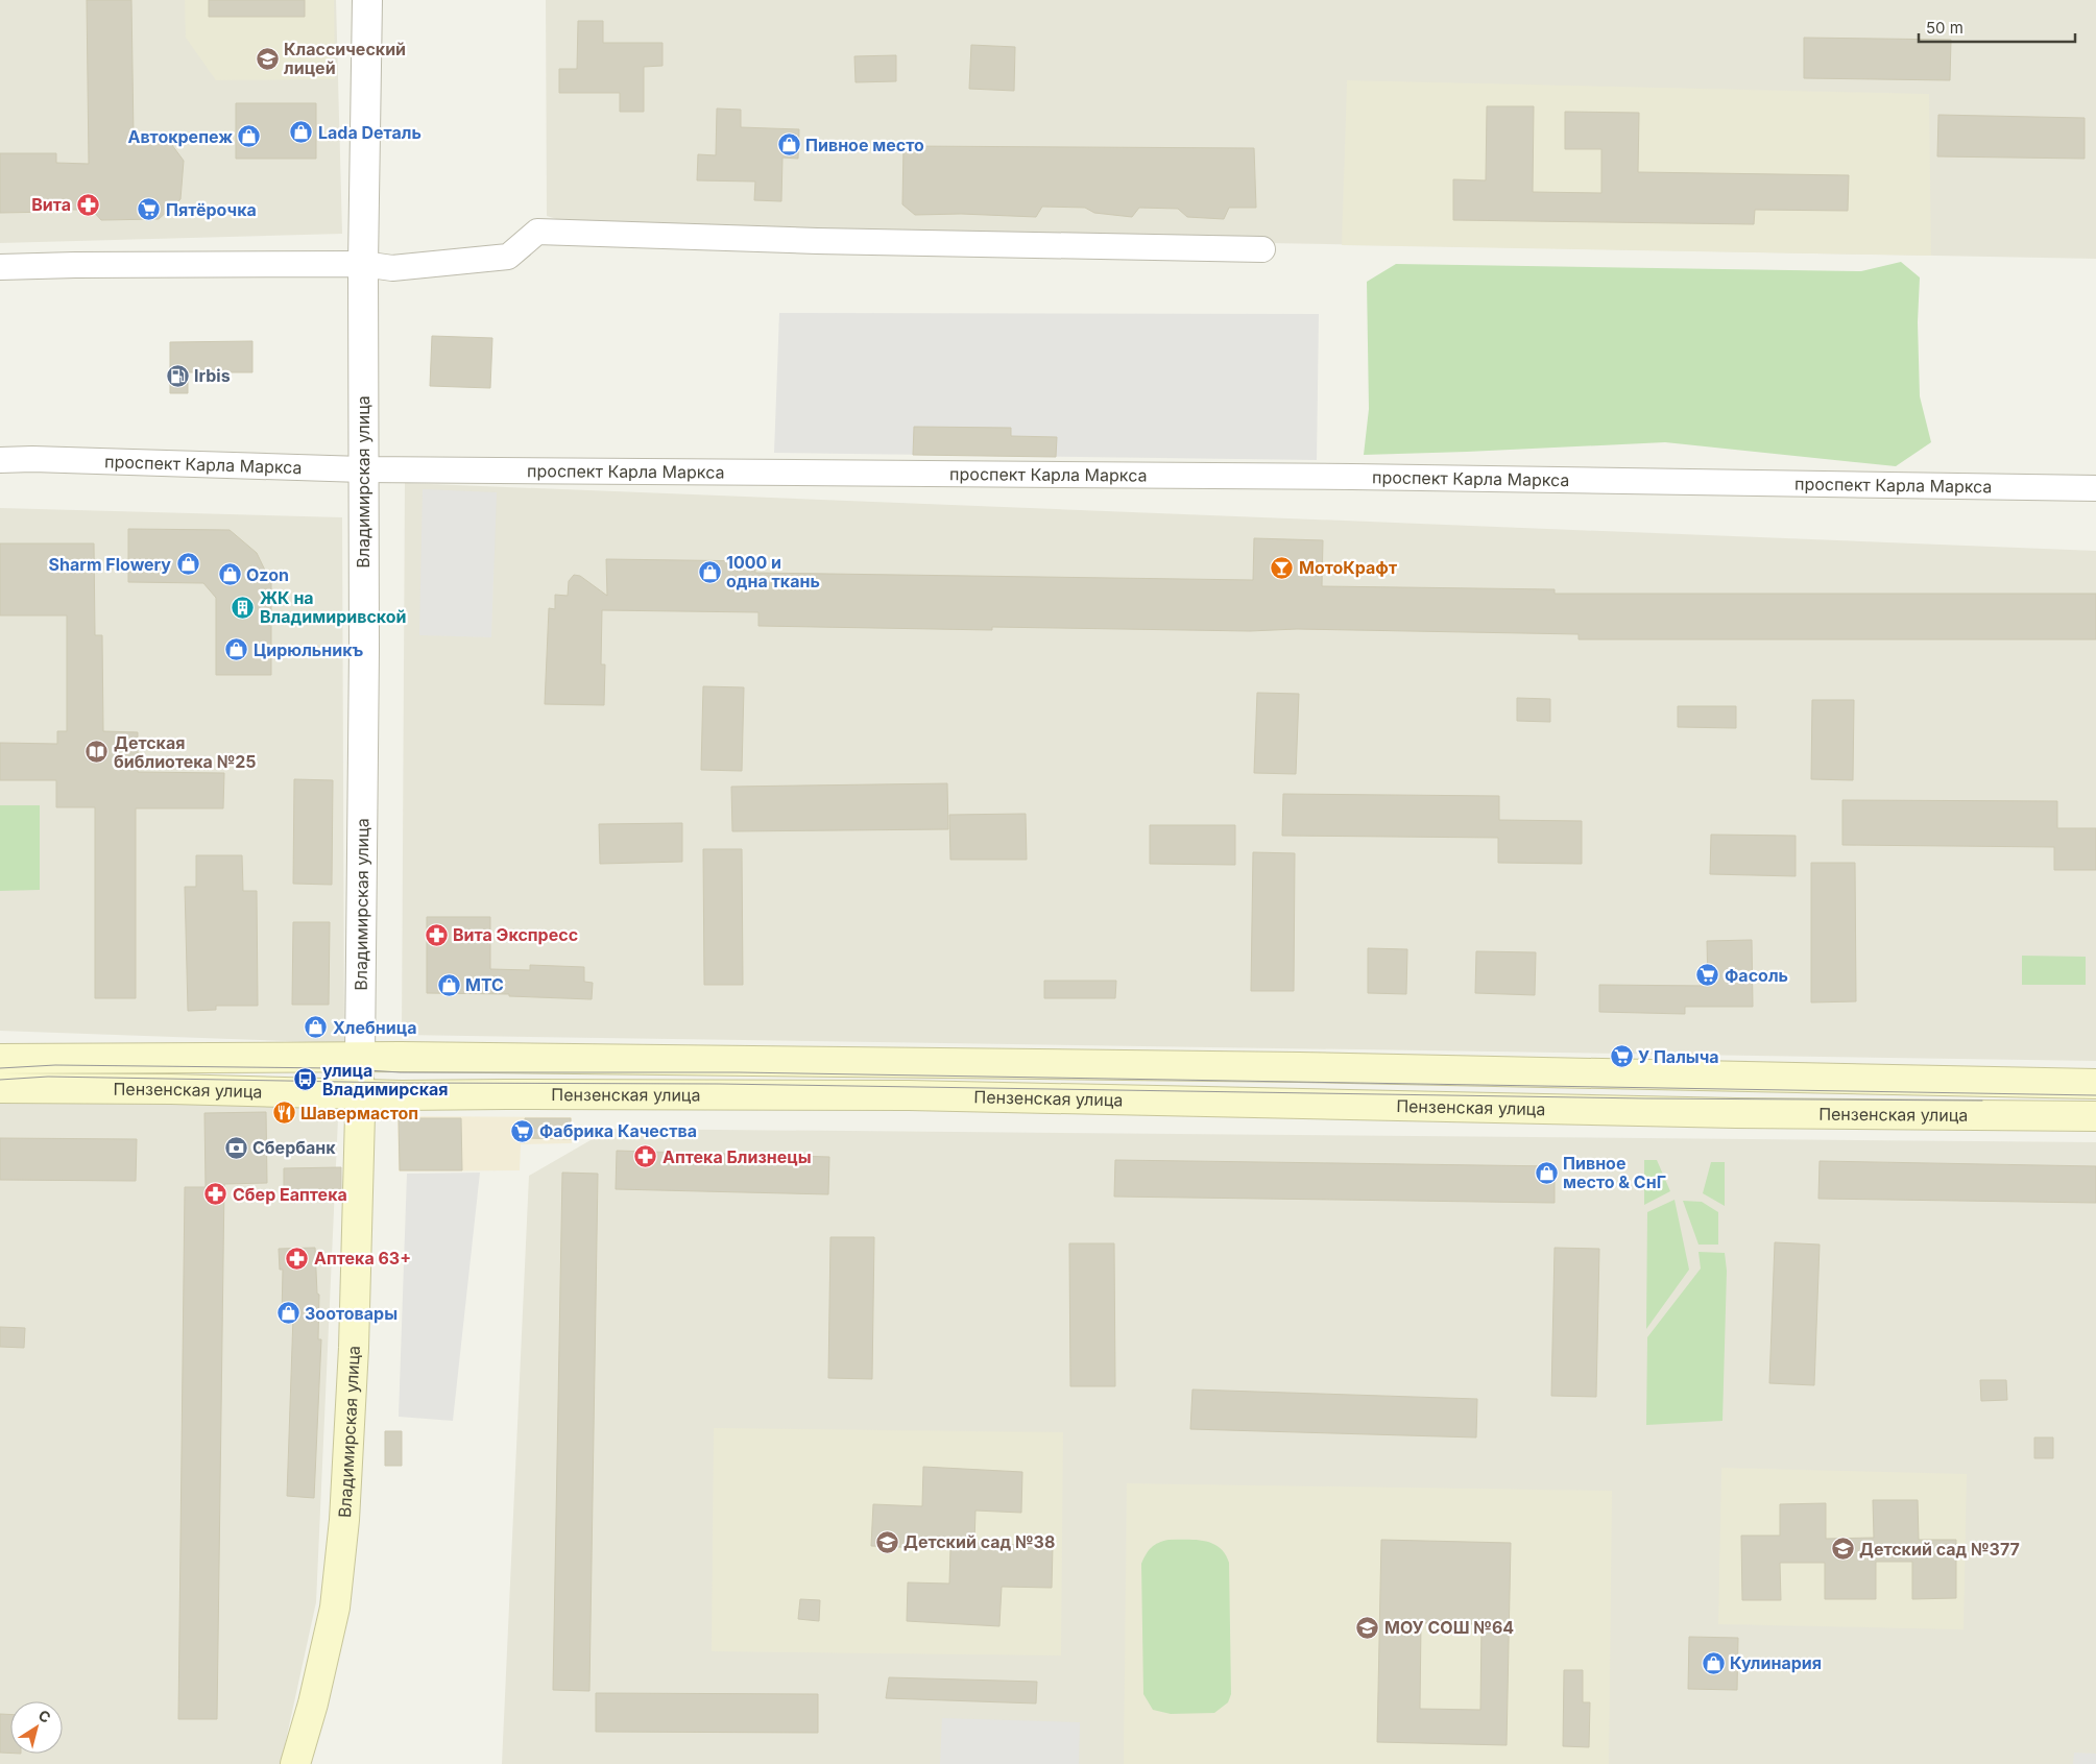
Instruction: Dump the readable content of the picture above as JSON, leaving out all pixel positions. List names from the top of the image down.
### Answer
{
  "streets": {
    "main road": ["Владимирская улица", "Пензенская улица"],
    "street": ["проспект Карла Маркса"]
  },
  "crossings": [
    ["проспект Карла Маркса", "Владимирская улица"],
    ["Владимирская улица", "Пензенская улица"]
  ],
  "places": {
    "school or university": [
      "Классический лицей",
      "Детский сад №38",
      "Детский сад №377",
      "МОУ СОШ №64"
    ],
    "shop": [
      "Lada Dеталь",
      "Автокрепеж",
      "Пивное место",
      "Sharm Flowery",
      "1000 и одна ткань",
      "Ozon",
      "Цирюльникъ",
      "МТС",
      "Хлебница",
      "Пивное место & СнГ",
      "Зоотовары",
      "Кулинария"
    ],
    "pharmacy": [
      "Вита",
      "Вита Экспресс",
      "Аптека Близнецы",
      "Сбер Еаптека",
      "Аптека 63+"
    ],
    "supermarket": [
      "Пятёрочка",
      "Фасоль",
      "У Палыча",
      "Фабрика Качества"
    ],
    "fuel station": ["Irbis"],
    "bar": ["МотоКрафт"],
    "building": ["ЖК на Владимиривской"],
    "library": ["Детская библиотека №25"],
    "bus stop": ["улица Владимирская"],
    "restaurant": ["Шавермастоп"],
    "bank": ["Сбербанк"]
  },
  "scale_bar": "50 m",
  "north": "top right"
}
